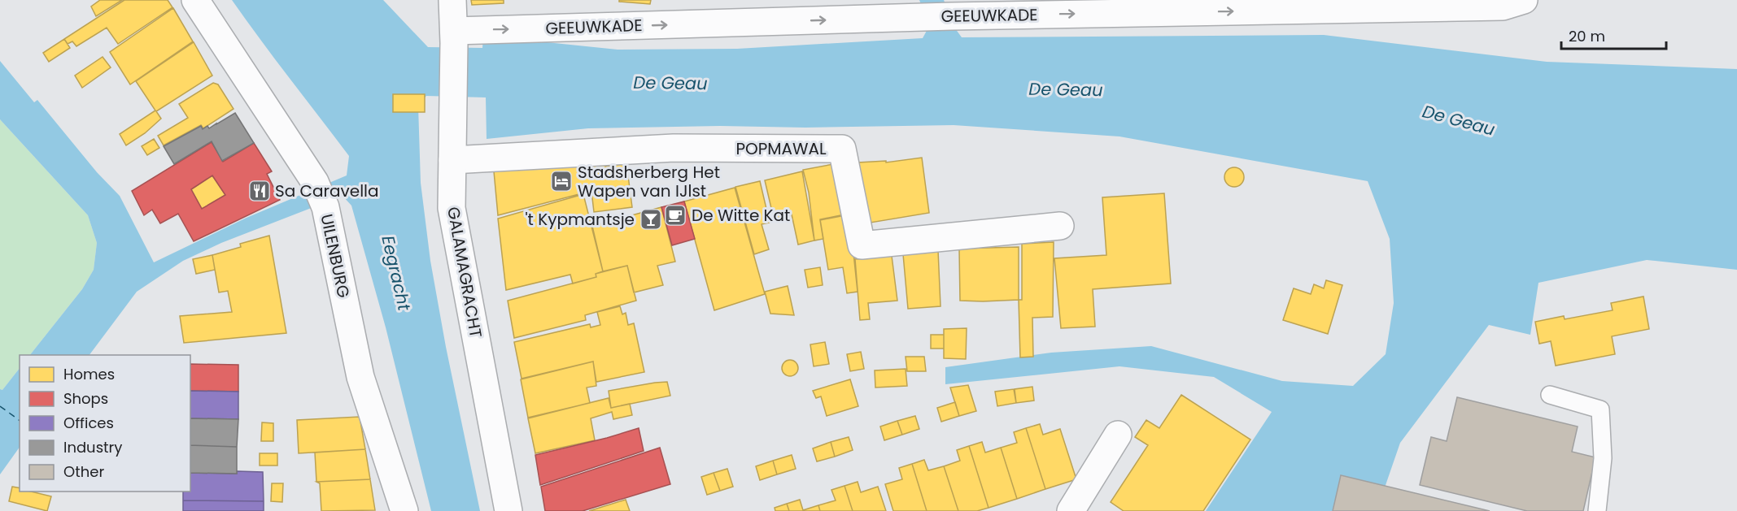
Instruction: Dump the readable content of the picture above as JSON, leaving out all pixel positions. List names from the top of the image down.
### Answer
{
  "streets": {
    "street": [
      "GEEUWKADE",
      "POPMAWAL",
      "UILENBURG",
      "GALAMAGRACHT"
    ]
  },
  "crossings": [
    ["GEEUWKADE", "GALAMAGRACHT"],
    ["POPMAWAL", "GALAMAGRACHT"]
  ],
  "one_way": ["GEEUWKADE"],
  "water": ["De Geau", "Eegracht"],
  "places": {
    "hotel": ["Stadsherberg Het Wapen van IJlst"],
    "restaurant": ["Sa Caravella"],
    "cafe": ["De Witte Kat"],
    "bar": ["'t Kypmantsje"]
  },
  "legend": [
    "Homes",
    "Shops",
    "Offices",
    "Industry",
    "Other"
  ],
  "scale_bar": "20 m"
}
